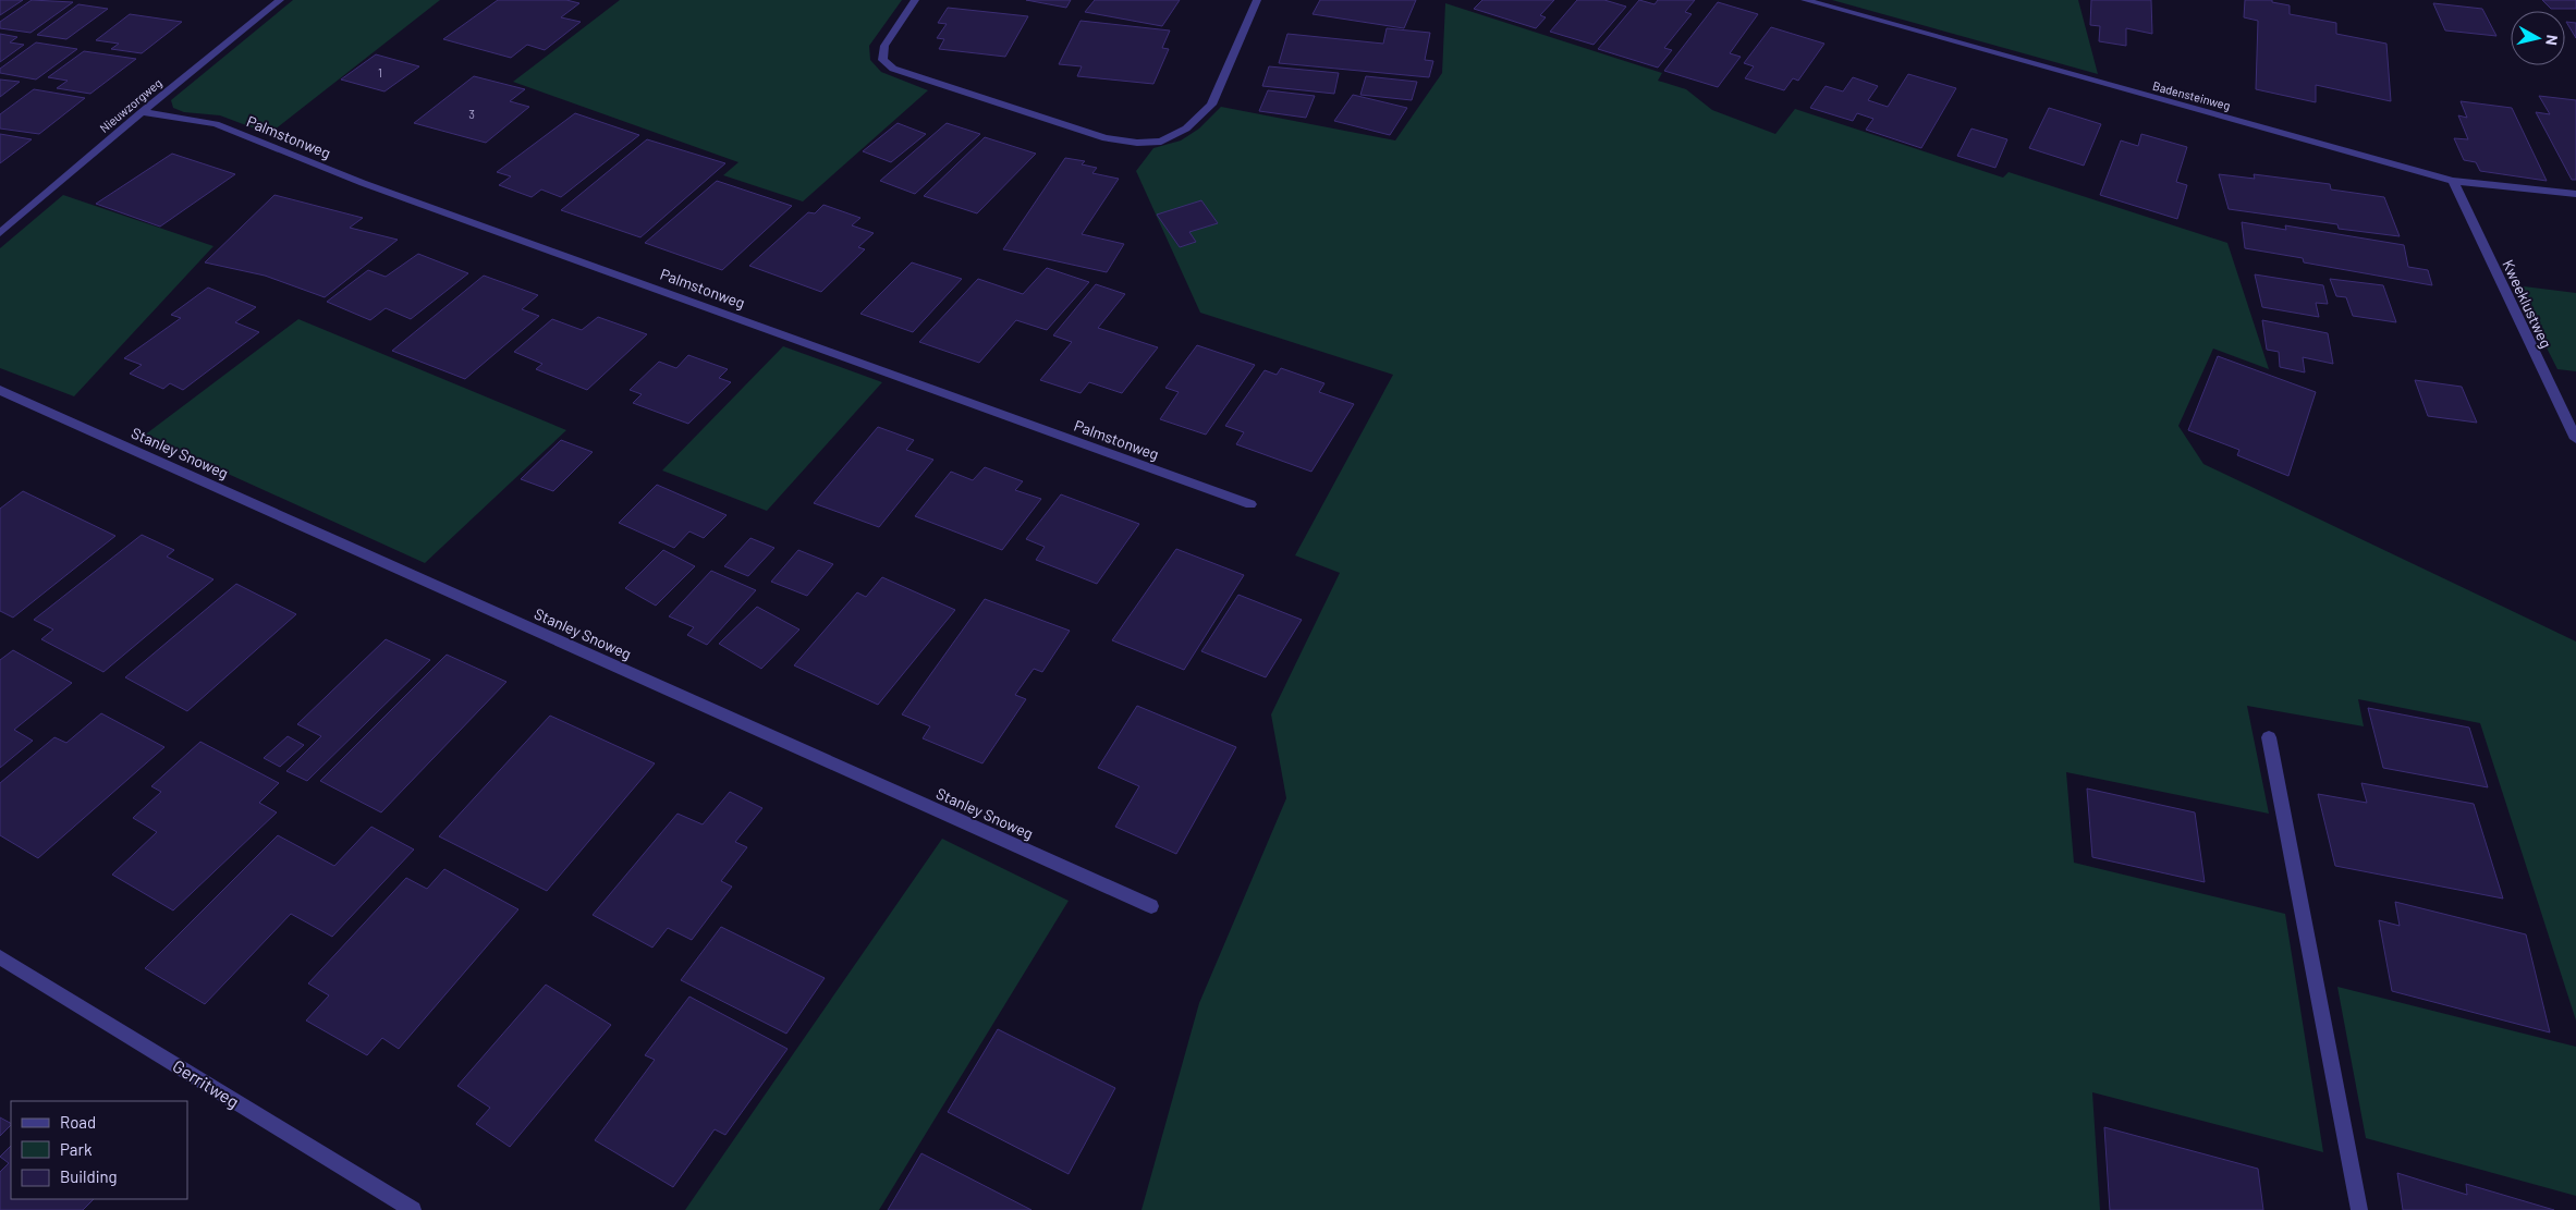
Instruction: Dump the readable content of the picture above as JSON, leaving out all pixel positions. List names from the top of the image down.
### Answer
{
  "streets": {
    "street": [
      "Badensteinweg",
      "Nieuwzorgweg",
      "Palmstonweg",
      "Kweeklustweg",
      "Stanley Snoweg",
      "Gerritweg"
    ]
  },
  "crossings": [
    ["Badensteinweg", "Kweeklustweg"],
    ["Nieuwzorgweg", "Palmstonweg"]
  ],
  "house_numbers": ["1", "3"],
  "legend": ["Road", "Park", "Building"],
  "north": "right"
}
